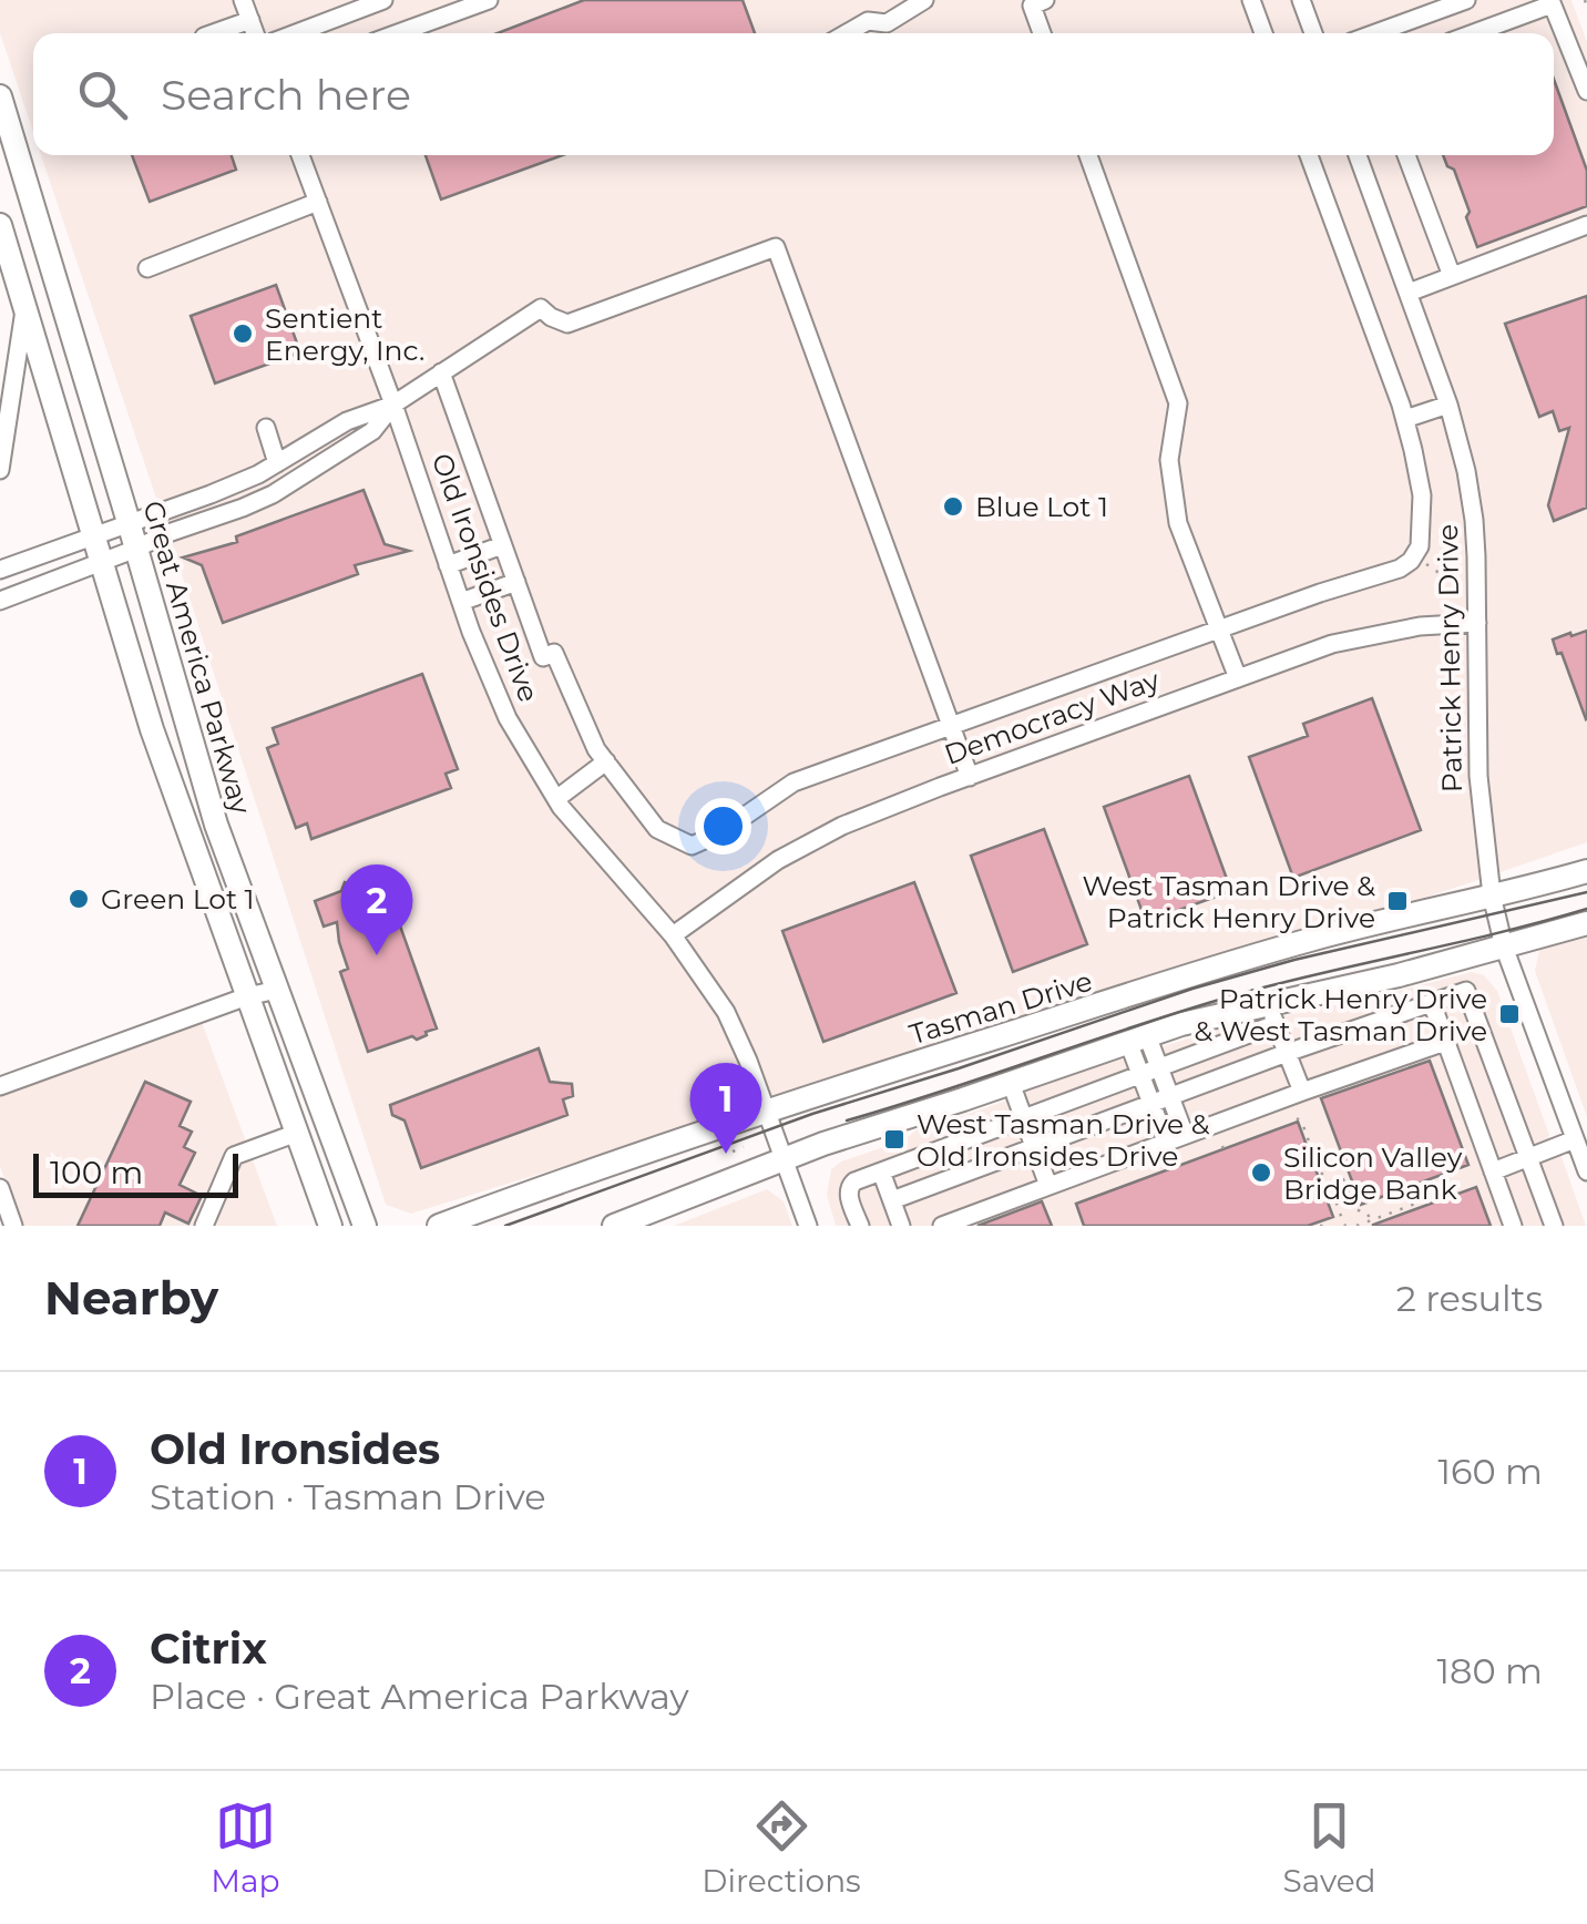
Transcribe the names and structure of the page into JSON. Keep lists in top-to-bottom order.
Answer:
{
  "streets": {
    "main road": ["Great America Parkway", "Tasman Drive"],
    "street": ["Old Ironsides Drive", "Patrick Henry Drive", "Democracy Way"]
  },
  "crossings": [
    ["Old Ironsides Drive", "Democracy Way"],
    ["Old Ironsides Drive", "Tasman Drive"],
    ["Patrick Henry Drive", "Democracy Way"],
    ["Patrick Henry Drive", "Tasman Drive"]
  ],
  "places": {
    "other": [
      "Sentient Energy, Inc.",
      "Blue Lot 1",
      "Green Lot 1",
      "Silicon Valley Bridge Bank"
    ],
    "transit": ["West Tasman Drive & Patrick Henry Drive", "Patrick Henry Drive & West Tasman Drive", "West Tasman Drive & Old Ironsides Drive"]
  },
  "scale_bar": "100 m",
  "page": {
    "search": "Search here",
    "pins": ["2", "1"],
    "scale": "100 m",
    "heading": ["Nearby", "2 results"],
    "list": [
      {
        "mark": "1",
        "name": "Old Ironsides",
        "note": "Station · Tasman Drive",
        "value": "160 m"
      },
      {
        "mark": "2",
        "name": "Citrix",
        "note": "Place · Great America Parkway",
        "value": "180 m"
      }
    ],
    "nav": ["Map", "Directions", "Saved"]
  }
}
